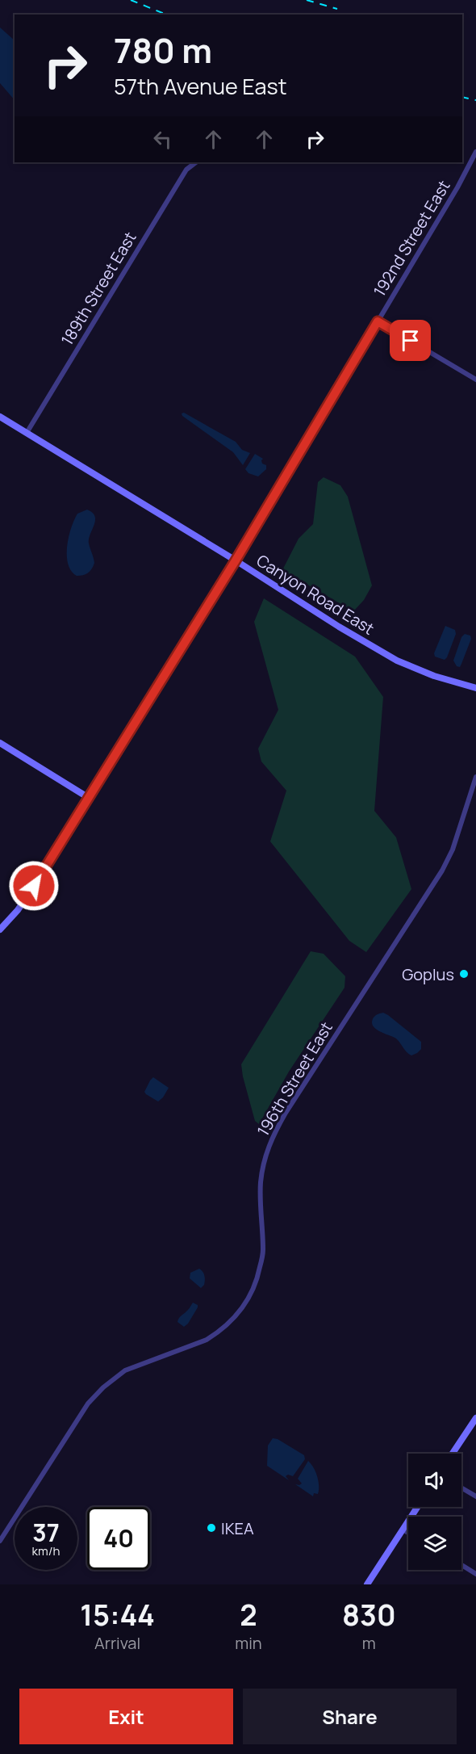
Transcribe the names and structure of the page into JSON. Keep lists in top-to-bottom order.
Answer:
{
  "streets": {
    "street": [
      "192nd Street East",
      "189th Street East",
      "Canyon Road East",
      "196th Street East"
    ]
  },
  "crossings": [
    ["192nd Street East", "Canyon Road East"],
    ["189th Street East", "Canyon Road East"]
  ],
  "places": ["Goplus", "IKEA"],
  "page": {
    "turn": ["780 m", "57th Avenue East"],
    "speed": "37 km/h",
    "limit": "40",
    "eta": [
      "15:44",
      "Arrival",
      "2",
      "min",
      "830",
      "m"
    ],
    "buttons": ["Exit", "Share"]
  }
}
